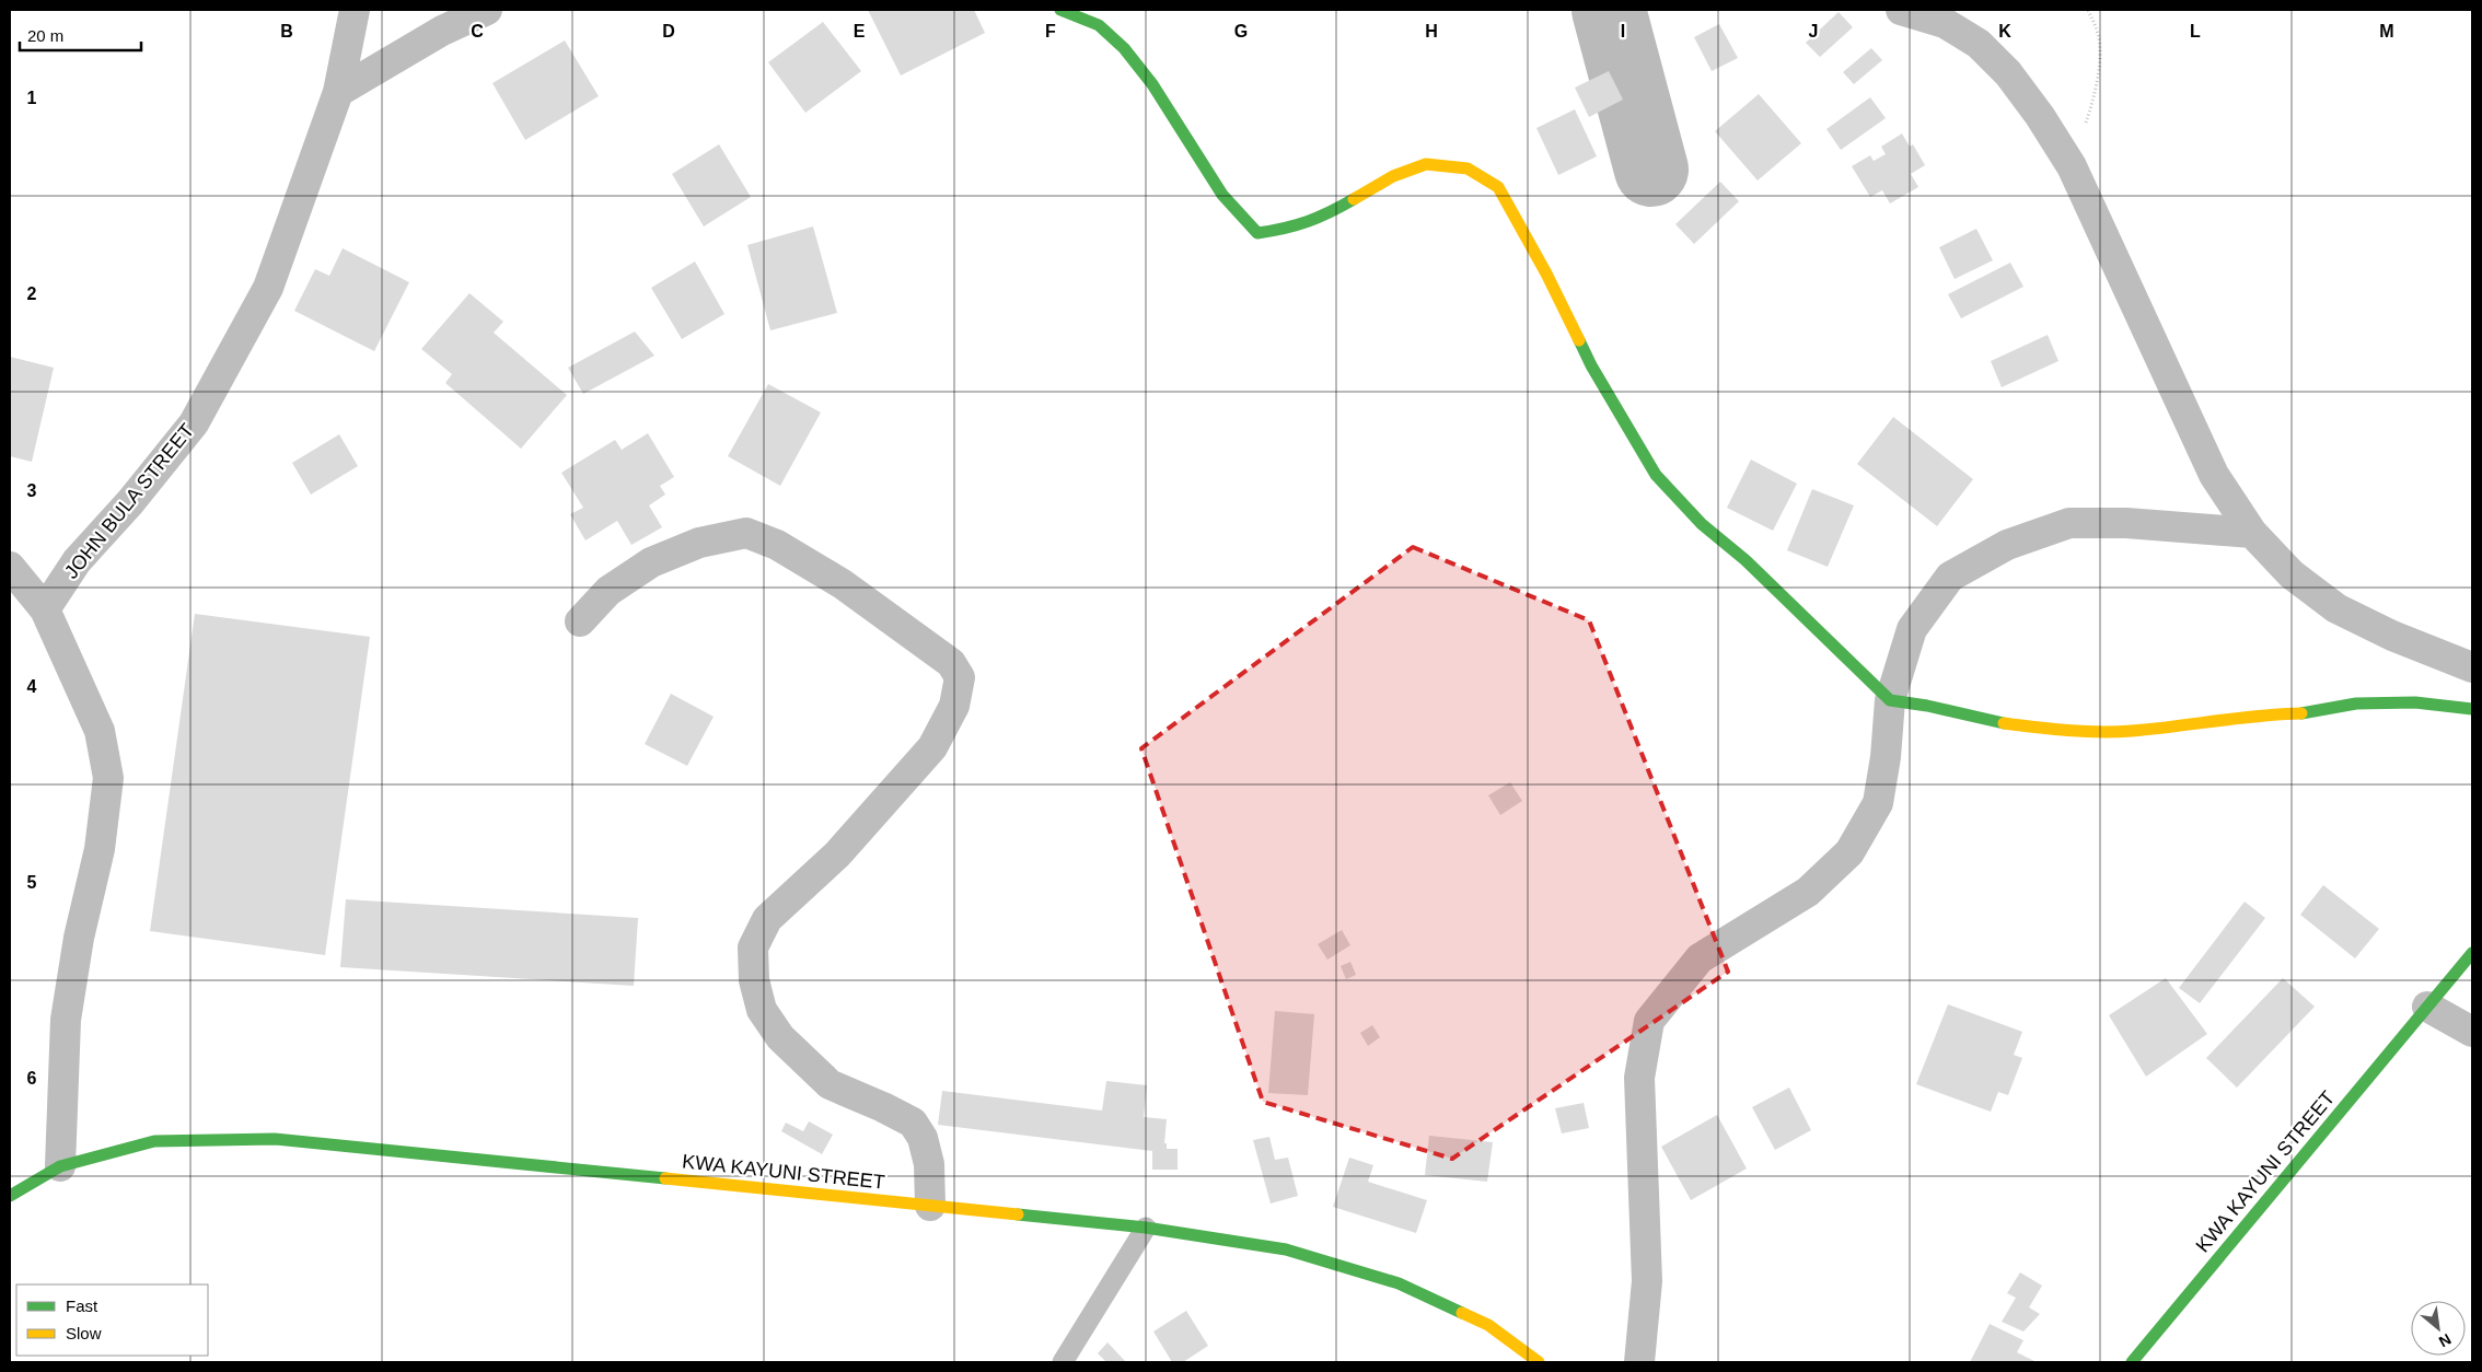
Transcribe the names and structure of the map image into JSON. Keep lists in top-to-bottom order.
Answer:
{
  "streets": {
    "street": ["JOHN BULA STREET", "KWA KAYUNI STREET"]
  },
  "legend": ["Fast", "Slow"],
  "scale_bar": "20 m",
  "north": "bottom right",
  "grid": {
    "columns": [
      "B",
      "C",
      "D",
      "E",
      "F",
      "G",
      "H",
      "I",
      "J",
      "K",
      "L",
      "M"
    ],
    "rows": [
      "1",
      "2",
      "3",
      "4",
      "5",
      "6"
    ]
  }
}
